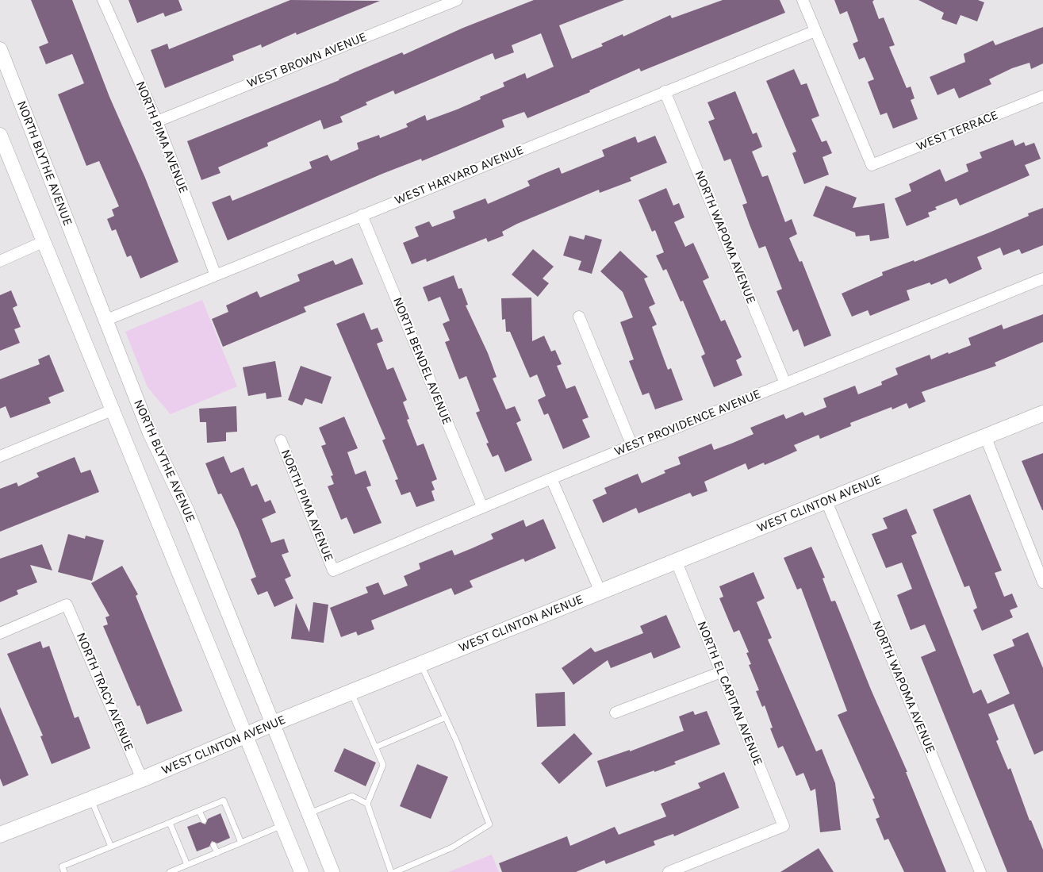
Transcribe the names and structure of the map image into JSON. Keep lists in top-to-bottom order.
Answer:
{
  "streets": {
    "main road": ["WEST CLINTON AVENUE"],
    "street": [
      "WEST BROWN AVENUE",
      "WEST TERRACE",
      "NORTH PIMA AVENUE",
      "NORTH BLYTHE AVENUE",
      "WEST HARVARD AVENUE",
      "NORTH WAPOMA AVENUE",
      "NORTH BENDEL AVENUE",
      "WEST PROVIDENCE AVENUE",
      "NORTH TRACY AVENUE",
      "NORTH EL CAPITAN AVENUE"
    ]
  },
  "crossings": [
    ["WEST BROWN AVENUE", "NORTH PIMA AVENUE"],
    ["WEST TERRACE", "WEST HARVARD AVENUE"],
    ["NORTH PIMA AVENUE", "WEST HARVARD AVENUE"],
    ["NORTH PIMA AVENUE", "WEST PROVIDENCE AVENUE"],
    ["NORTH BLYTHE AVENUE", "WEST HARVARD AVENUE"],
    ["NORTH BLYTHE AVENUE", "WEST CLINTON AVENUE"],
    ["WEST HARVARD AVENUE", "NORTH WAPOMA AVENUE"],
    ["WEST HARVARD AVENUE", "NORTH BENDEL AVENUE"],
    ["NORTH WAPOMA AVENUE", "WEST PROVIDENCE AVENUE"],
    ["NORTH WAPOMA AVENUE", "WEST CLINTON AVENUE"],
    ["NORTH BENDEL AVENUE", "WEST PROVIDENCE AVENUE"],
    ["WEST CLINTON AVENUE", "NORTH TRACY AVENUE"],
    ["WEST CLINTON AVENUE", "NORTH EL CAPITAN AVENUE"]
  ]
}
